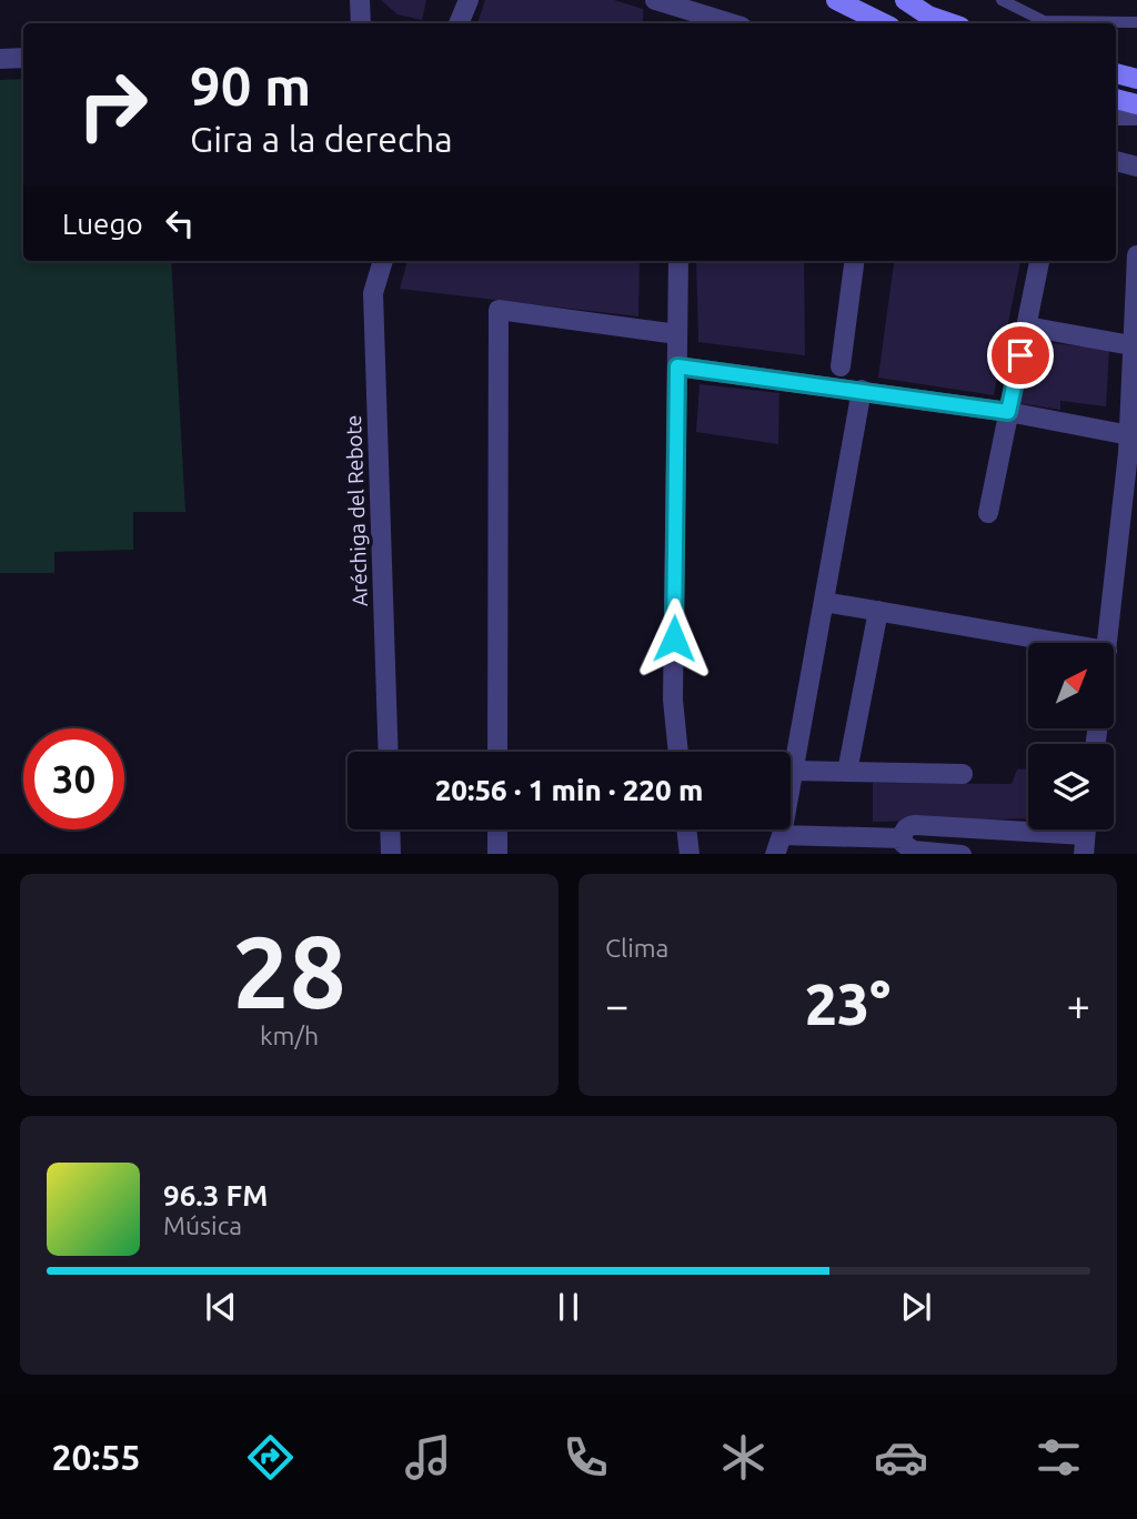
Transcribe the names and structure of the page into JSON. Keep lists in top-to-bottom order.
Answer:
{
  "streets": {
    "street": ["Aréchiga del Rebote"]
  },
  "north": "top right",
  "page": {
    "turn": ["90 m", "Gira a la derecha"],
    "then": "Luego",
    "limit": "30",
    "trip": "20:56 · 1 min · 220 m",
    "tile": [
      ["28", "km/h"],
      "Clima"
    ],
    "heat": ["−", "23°", "+"],
    "song": ["96.3 FM", "Música"],
    "tabs": "20:55"
  }
}
